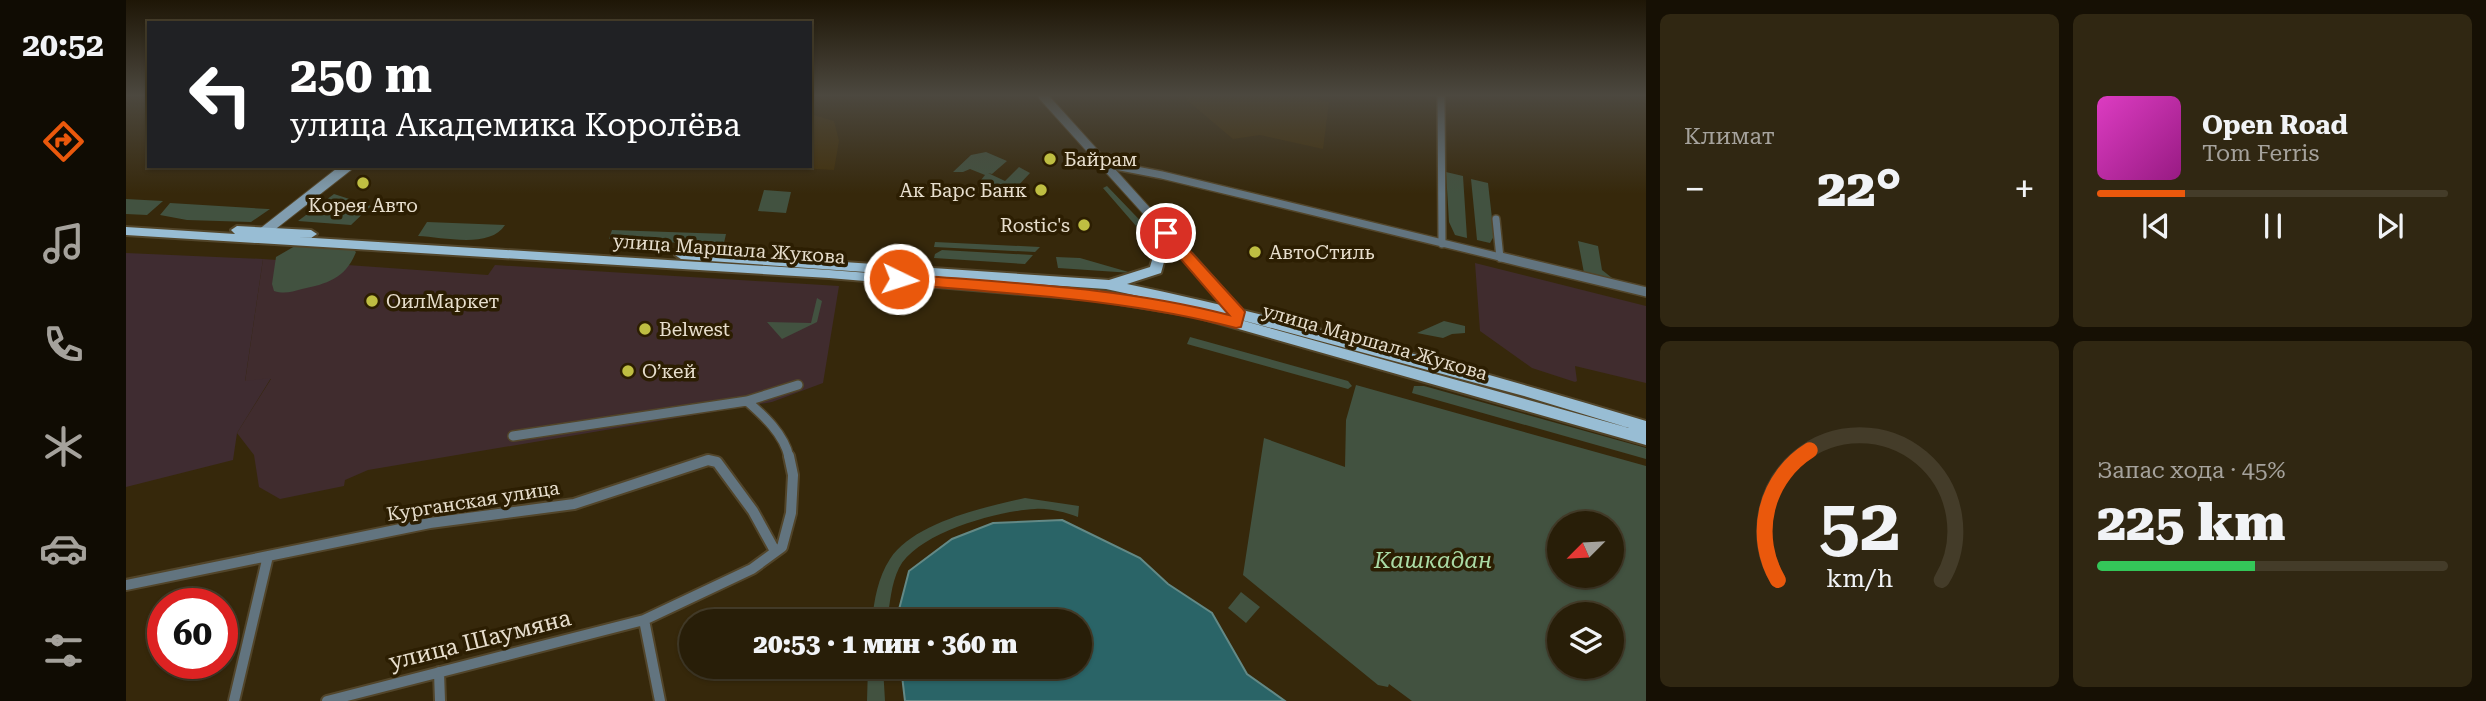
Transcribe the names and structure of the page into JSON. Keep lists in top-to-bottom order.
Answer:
{
  "streets": {
    "main road": ["улица Маршала Жукова"],
    "street": ["Курганская улица", "улица Шаумяна"]
  },
  "crossings": [
    ["Курганская улица", "улица Шаумяна"]
  ],
  "parks": ["Кашкадан"],
  "places": [
    "Байрам",
    "Корея Авто",
    "Ак Барс Банк",
    "Rostic's",
    "АвтоСтиль",
    "ОилМаркет",
    "Belwest",
    "О’кей"
  ],
  "north": "bottom left",
  "page": {
    "tabs": "20:52",
    "tile": [
      "Климат",
      ["Запас хода · 45%", "225 km"]
    ],
    "turn": ["250 m", "улица Академика Королёва"],
    "song": ["Open Road", "Tom Ferris"],
    "heat": ["−", "22°", "+"],
    "limit": "60",
    "trip": "20:53 · 1 мин · 360 m",
    "gauge": ["52", "km/h"]
  }
}
